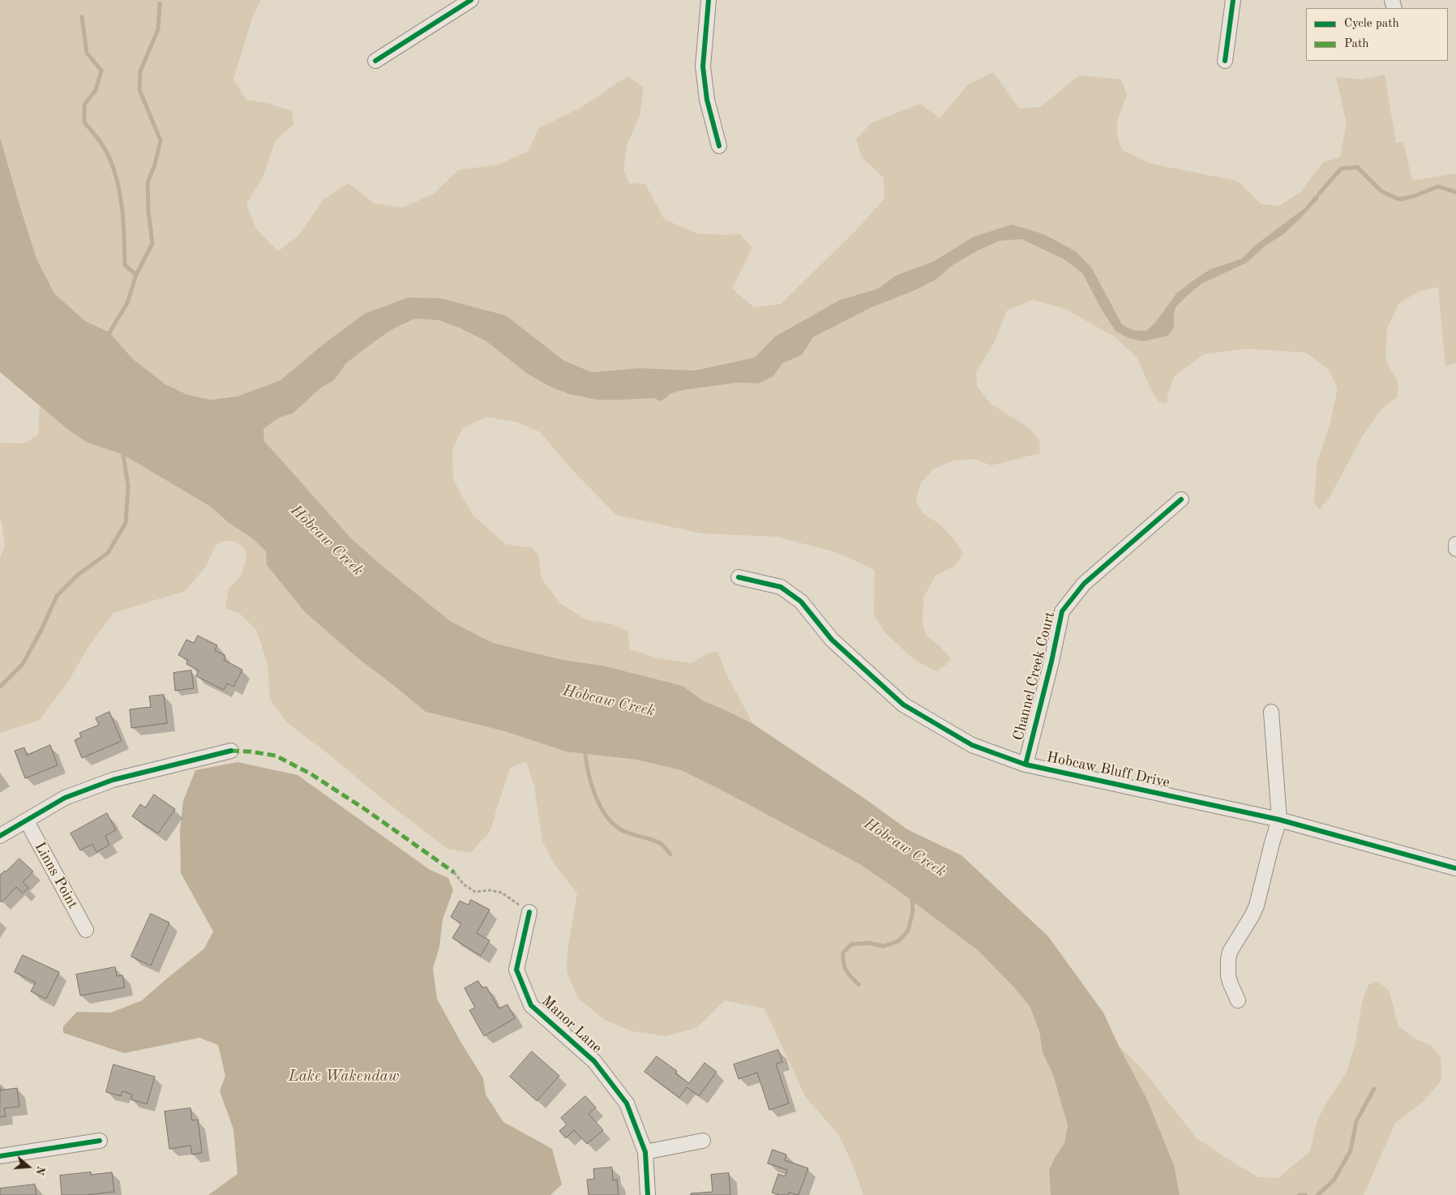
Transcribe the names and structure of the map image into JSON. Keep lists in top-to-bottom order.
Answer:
{
  "streets": {
    "street": [
      "Channel Creek Court",
      "Hobcaw Bluff Drive",
      "Linns Point",
      "Manor Lane"
    ]
  },
  "crossings": [
    ["Channel Creek Court", "Hobcaw Bluff Drive"]
  ],
  "water": ["Hobcaw Creek", "Lake Wakendaw"],
  "legend": ["Cycle path", "Path"],
  "north": "right"
}
